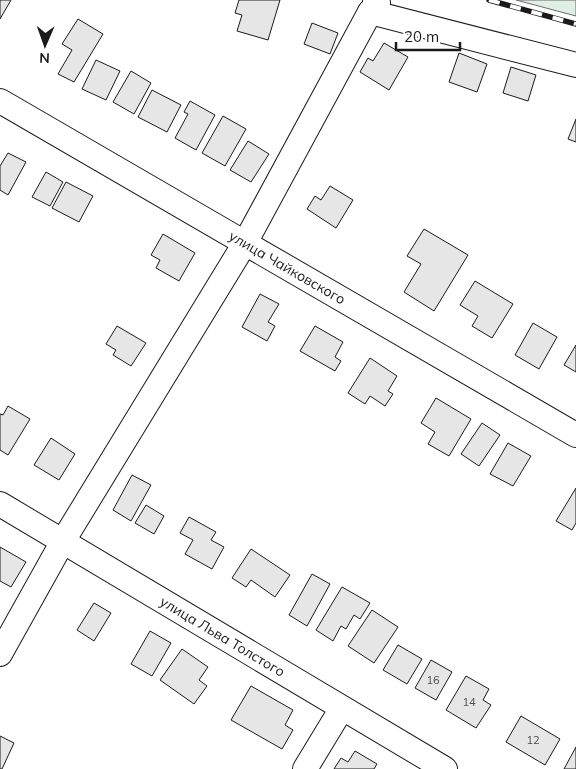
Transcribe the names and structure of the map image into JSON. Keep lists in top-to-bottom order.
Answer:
{
  "streets": {
    "street": ["улица Чайковского", "улица Льва Толстого"]
  },
  "house_numbers": ["16", "14", "12"],
  "scale_bar": "20 m",
  "north": "bottom"
}
